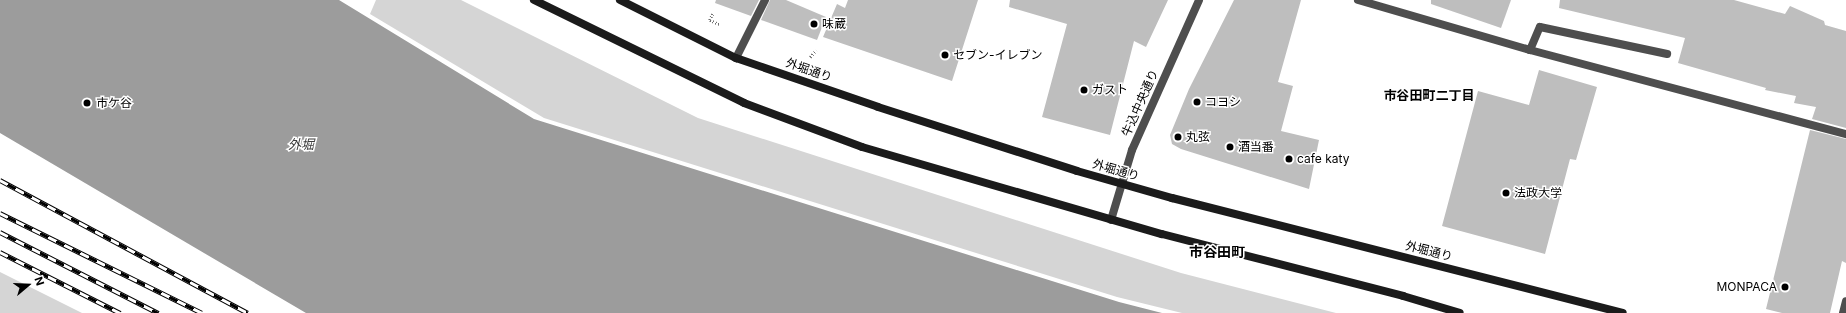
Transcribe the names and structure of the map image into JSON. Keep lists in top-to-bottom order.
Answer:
{
  "streets": {
    "main road": ["外堀通り"],
    "street": ["牛込中央通り"]
  },
  "crossings": [
    ["外堀通り", "牛込中央通り"]
  ],
  "districts": ["市谷田町二丁目", "市谷田町"],
  "water": ["外堀"],
  "places": [
    "味蔵",
    "セブン-イレブン",
    "ガスト",
    "コヨシ",
    "市ケ谷",
    "丸弦",
    "酒当番",
    "cafe katy",
    "法政大学",
    "MONPACA"
  ],
  "north": "right"
}
